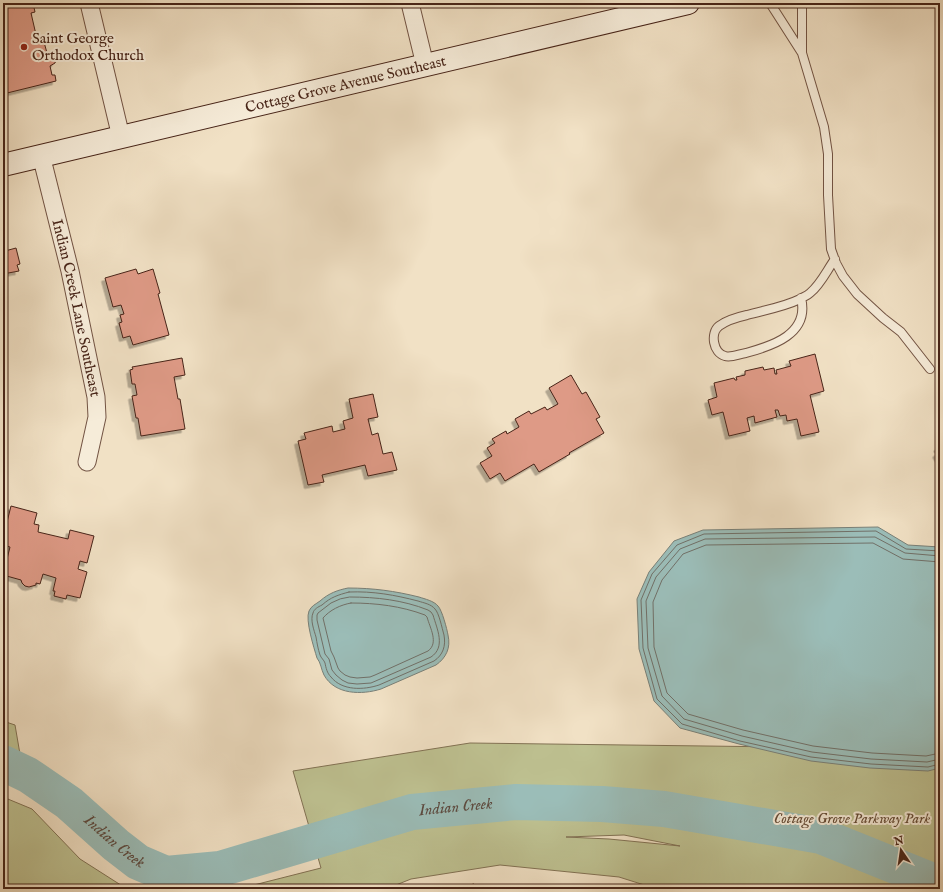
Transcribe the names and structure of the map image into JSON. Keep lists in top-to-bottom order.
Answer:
{
  "streets": {
    "main road": ["Cottage Grove Avenue Southeast"],
    "street": ["Indian Creek Lane Southeast"]
  },
  "crossings": [
    ["Cottage Grove Avenue Southeast", "Indian Creek Lane Southeast"]
  ],
  "water": ["Indian Creek"],
  "parks": ["Cottage Grove Parkway Park"],
  "places": ["Saint George Orthodox Church"],
  "north": "top"
}
